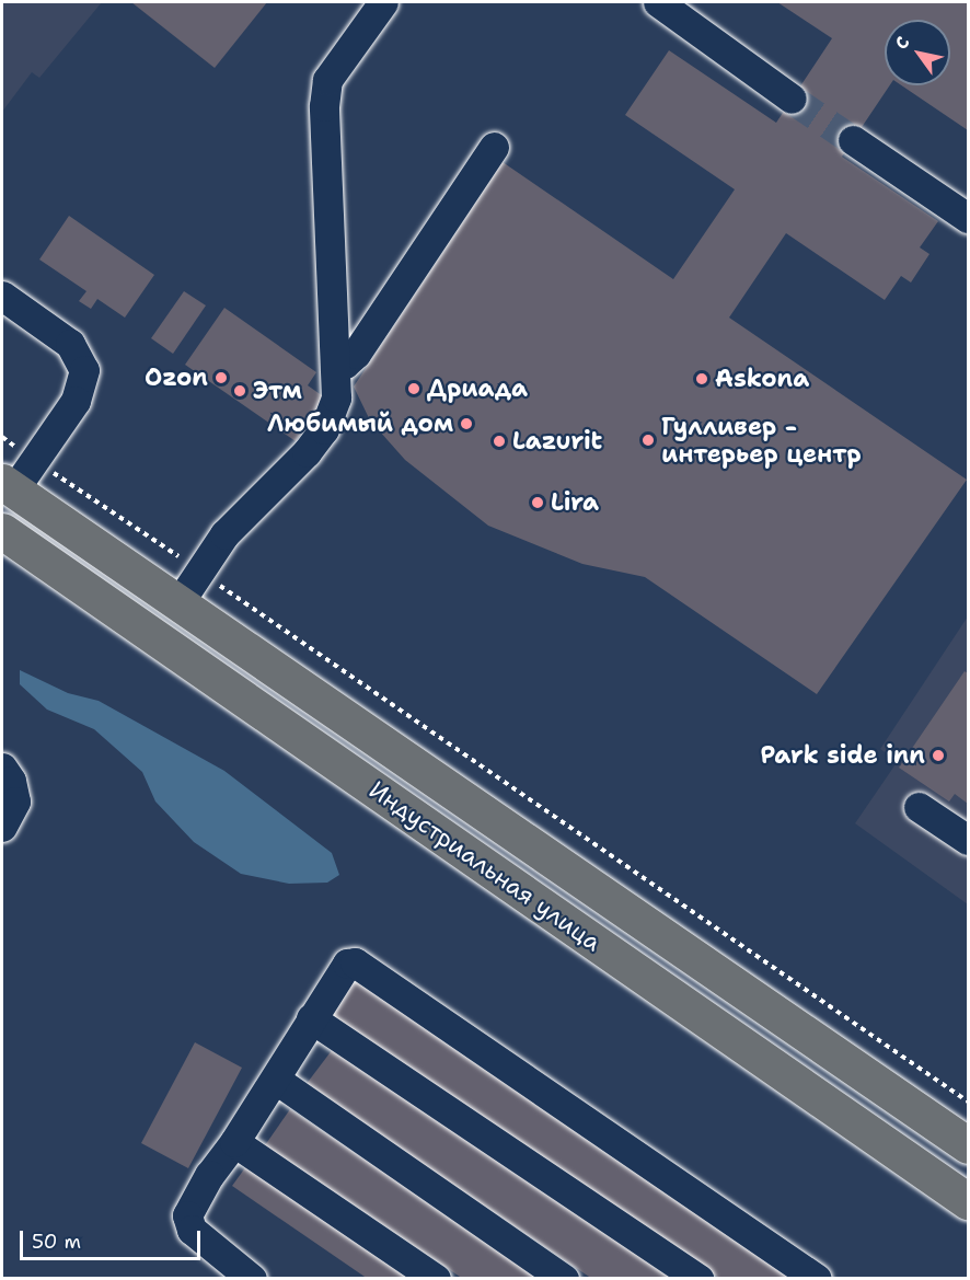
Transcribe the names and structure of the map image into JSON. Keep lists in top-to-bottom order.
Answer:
{
  "streets": {
    "main road": ["Индустриальная улица"]
  },
  "places": [
    "Ozon",
    "Askona",
    "Дриада",
    "Этм",
    "Любимый дом",
    "Гулливер - интерьер центр",
    "Lazurit",
    "Lira",
    "Park side inn"
  ],
  "scale_bar": "50 m",
  "north": "top left"
}
